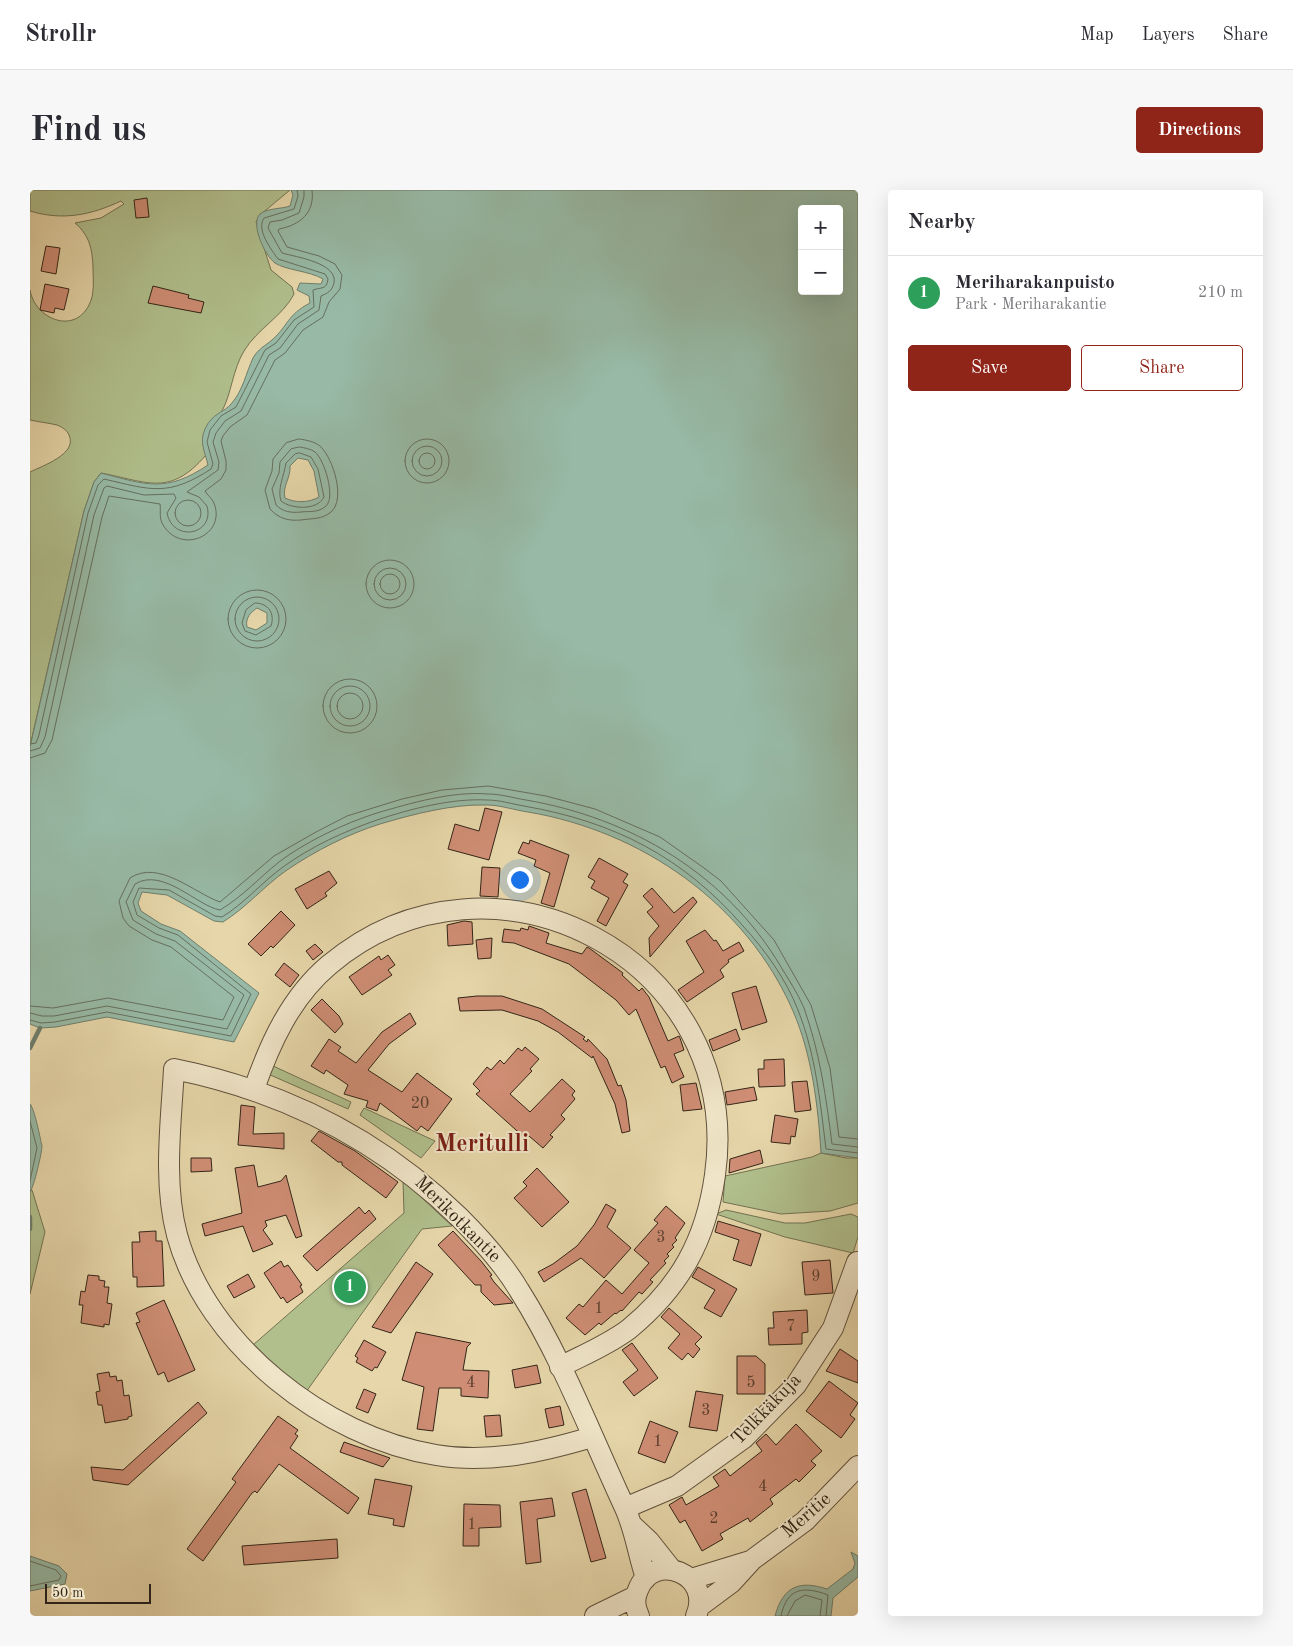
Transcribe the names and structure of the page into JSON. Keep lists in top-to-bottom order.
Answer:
{
  "streets": {
    "street": ["Merikotkantie", "Telkkäkuja", "Meritie"]
  },
  "crossings": [
    ["Merikotkantie", "Telkkäkuja"]
  ],
  "districts": ["Meritulli"],
  "house_numbers": [
    "20",
    "3",
    "9",
    "1",
    "7",
    "4",
    "5",
    "3",
    "1",
    "4",
    "2",
    "1"
  ],
  "scale_bar": "50 m",
  "page": {
    "header": "Strollr",
    "nav": ["Map", "Layers", "Share"],
    "buttons": [
      "Directions",
      ["Save", "Share"]
    ],
    "title": "Find us",
    "heading": "Nearby",
    "map_buttons": ["+", "−"],
    "list": [
      {
        "mark": "1",
        "name": "Meriharakanpuisto",
        "note": "Park · Meriharakantie",
        "value": "210 m"
      }
    ],
    "pins": "1",
    "scale": "50 m"
  }
}
